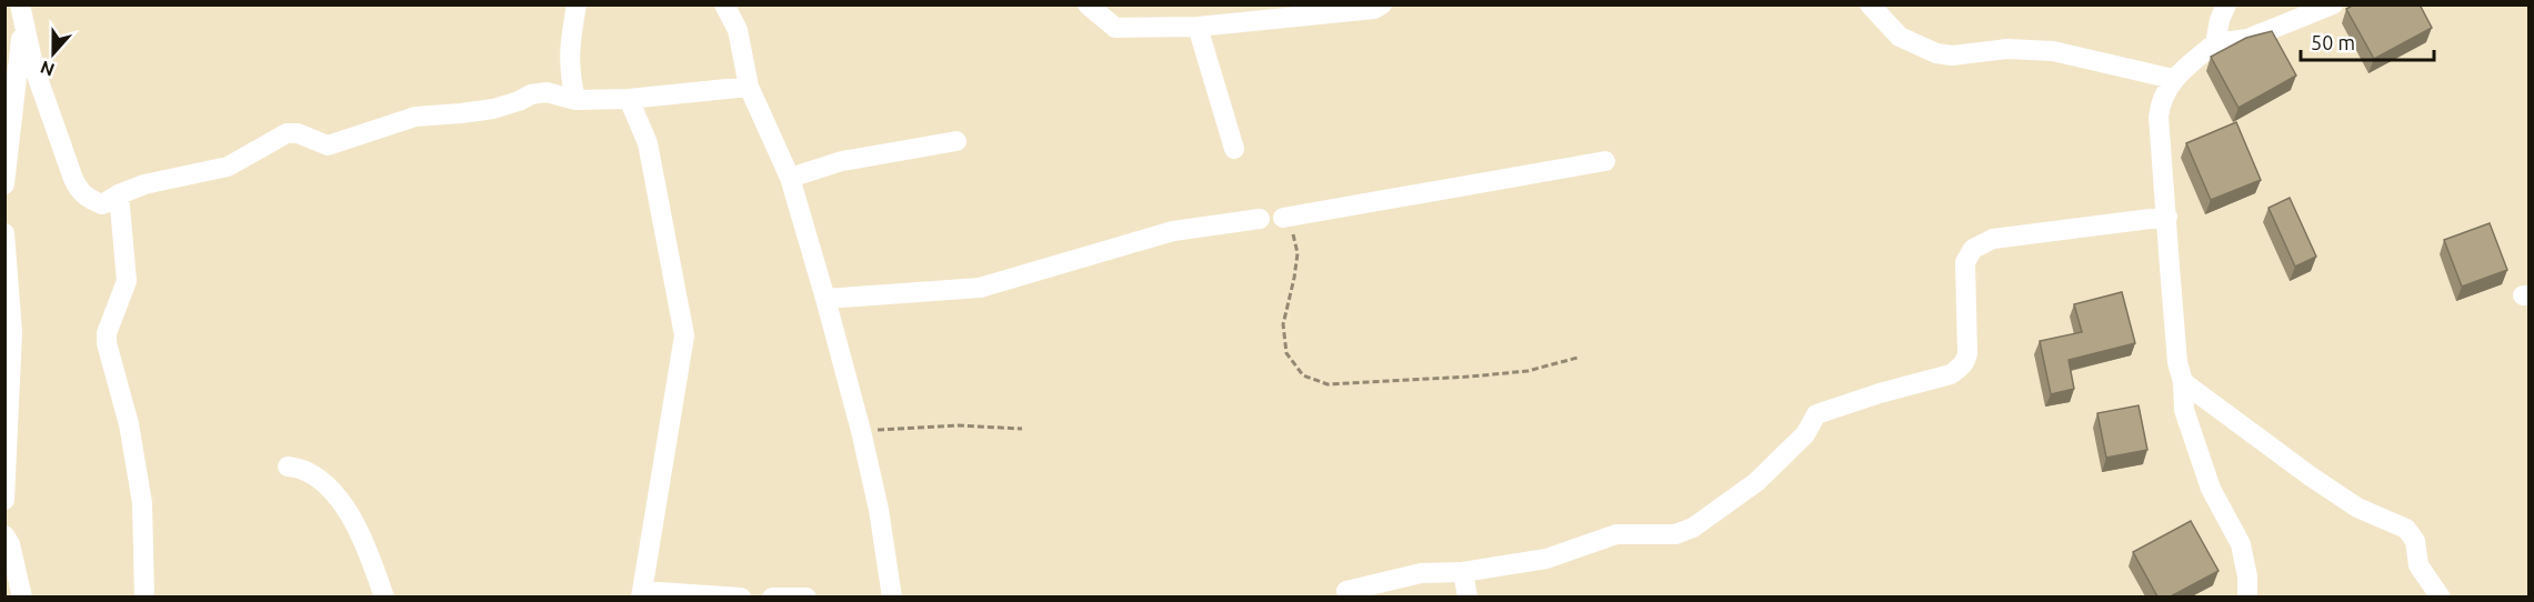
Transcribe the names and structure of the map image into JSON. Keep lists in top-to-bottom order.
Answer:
{
  "scale_bar": "50 m",
  "north": "bottom"
}
